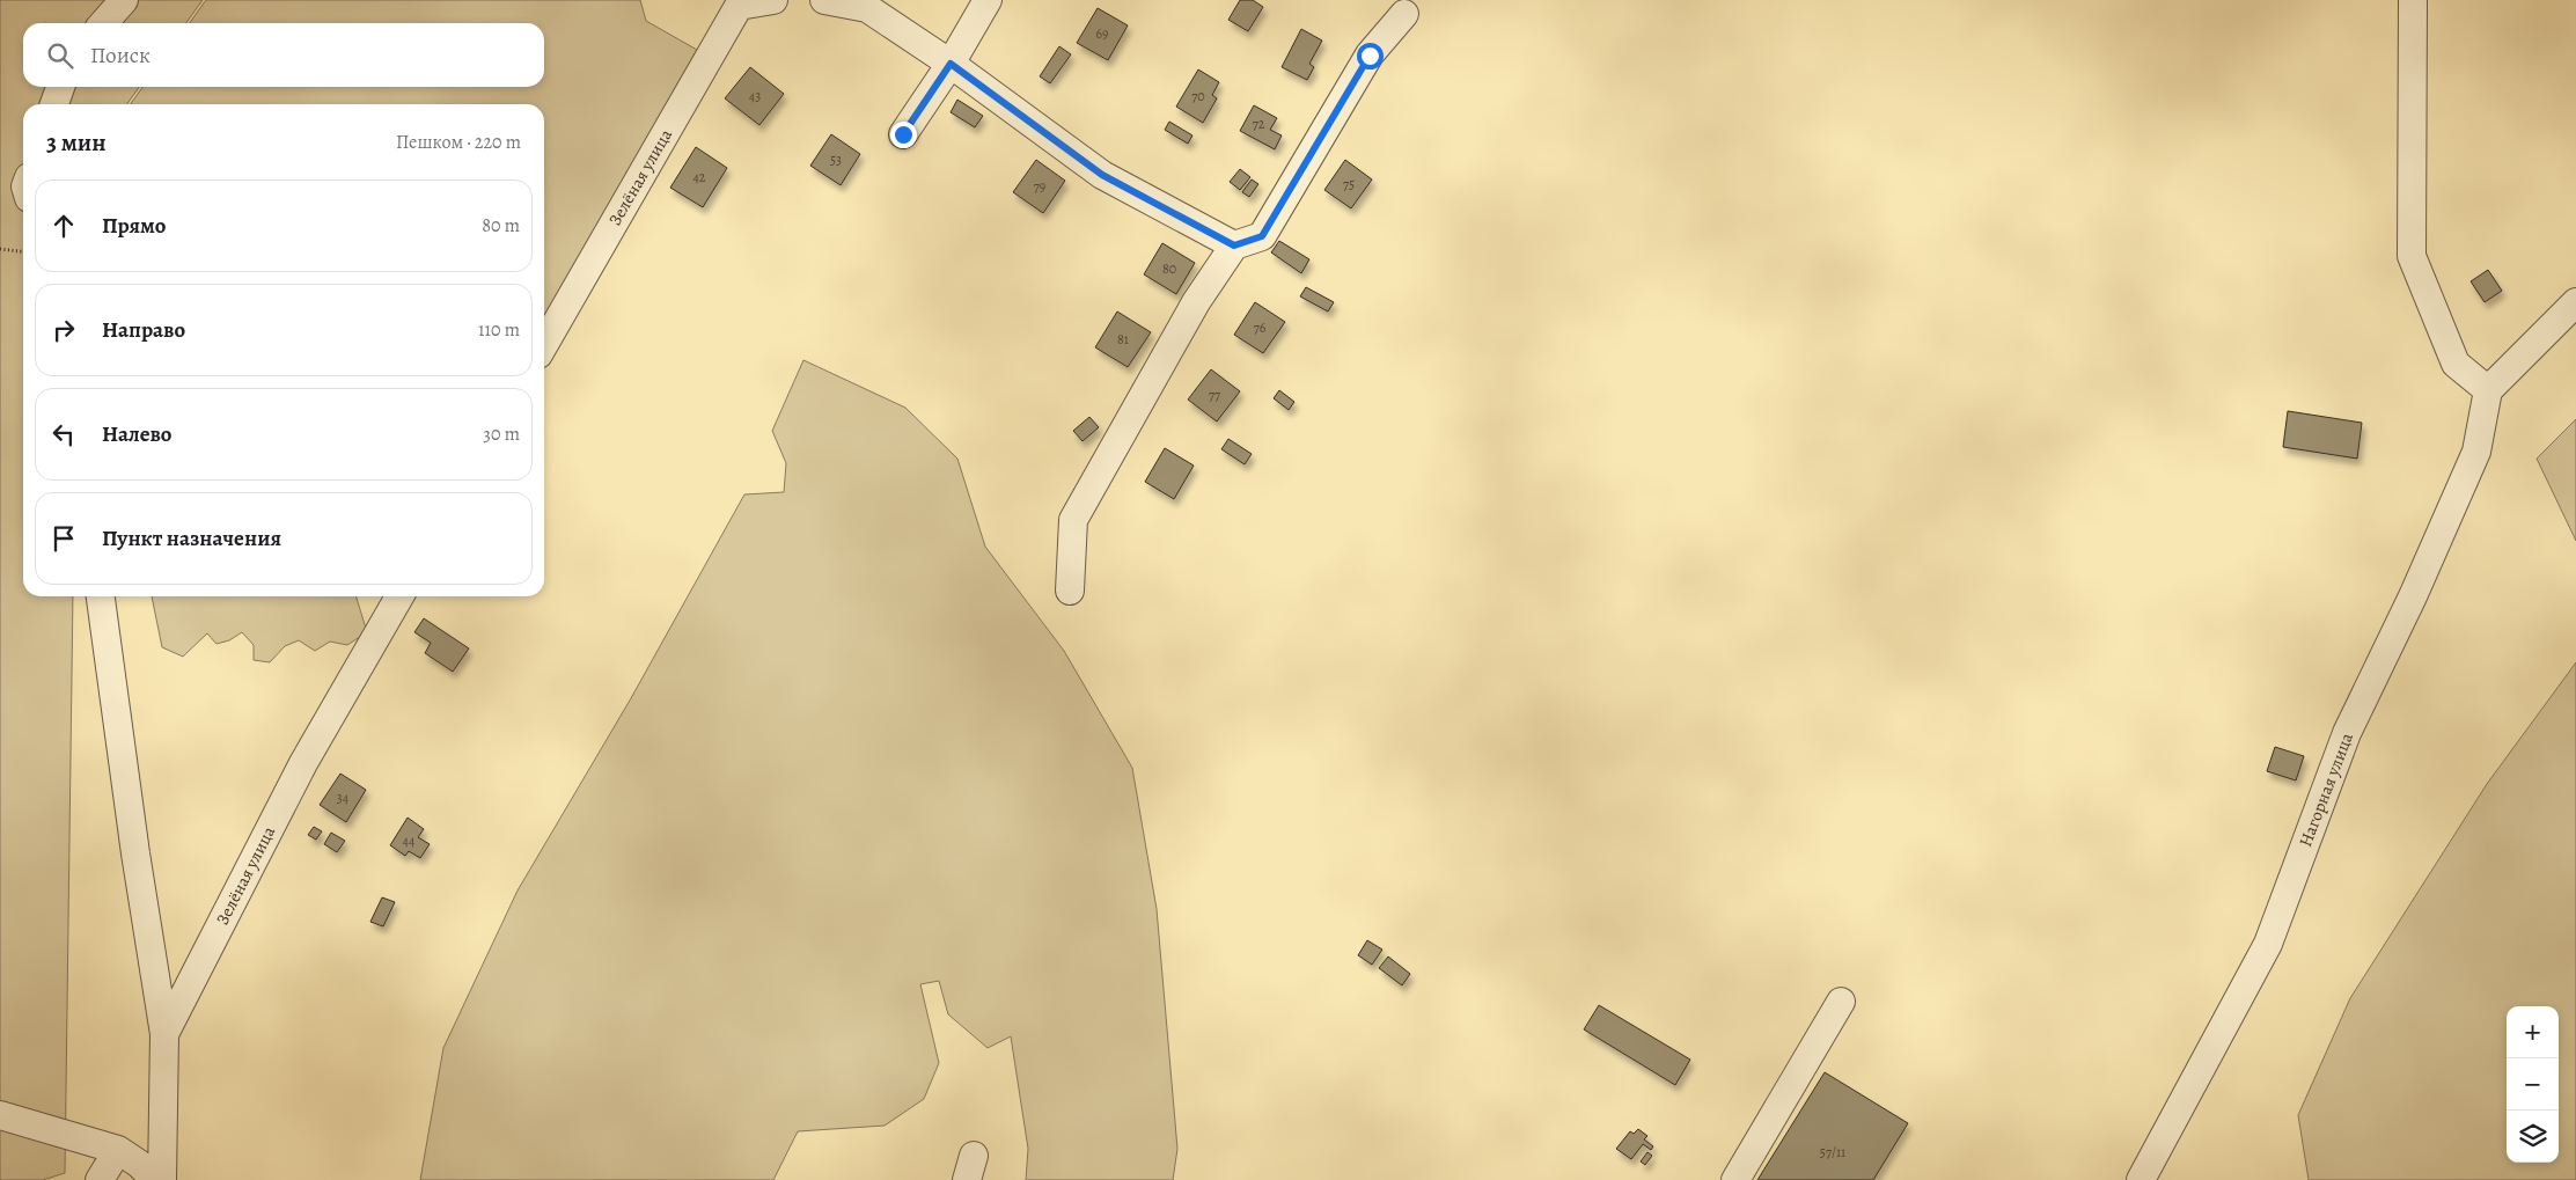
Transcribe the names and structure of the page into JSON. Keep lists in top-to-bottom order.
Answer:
{
  "streets": {
    "street": ["Зелёная улица", "Нагорная улица"]
  },
  "house_numbers": [
    "69",
    "43",
    "70",
    "72",
    "53",
    "42",
    "75",
    "79",
    "80",
    "76",
    "81",
    "77",
    "34",
    "44",
    "57/11"
  ],
  "page": {
    "search": "Поиск",
    "heading": ["3 мин", "Пешком · 220 m"],
    "list": [
      ["Прямо", "80 m"],
      ["Направо", "110 m"],
      ["Налево", "30 m"],
      "Пункт назначения"
    ],
    "map_buttons": ["+", "−"]
  }
}
